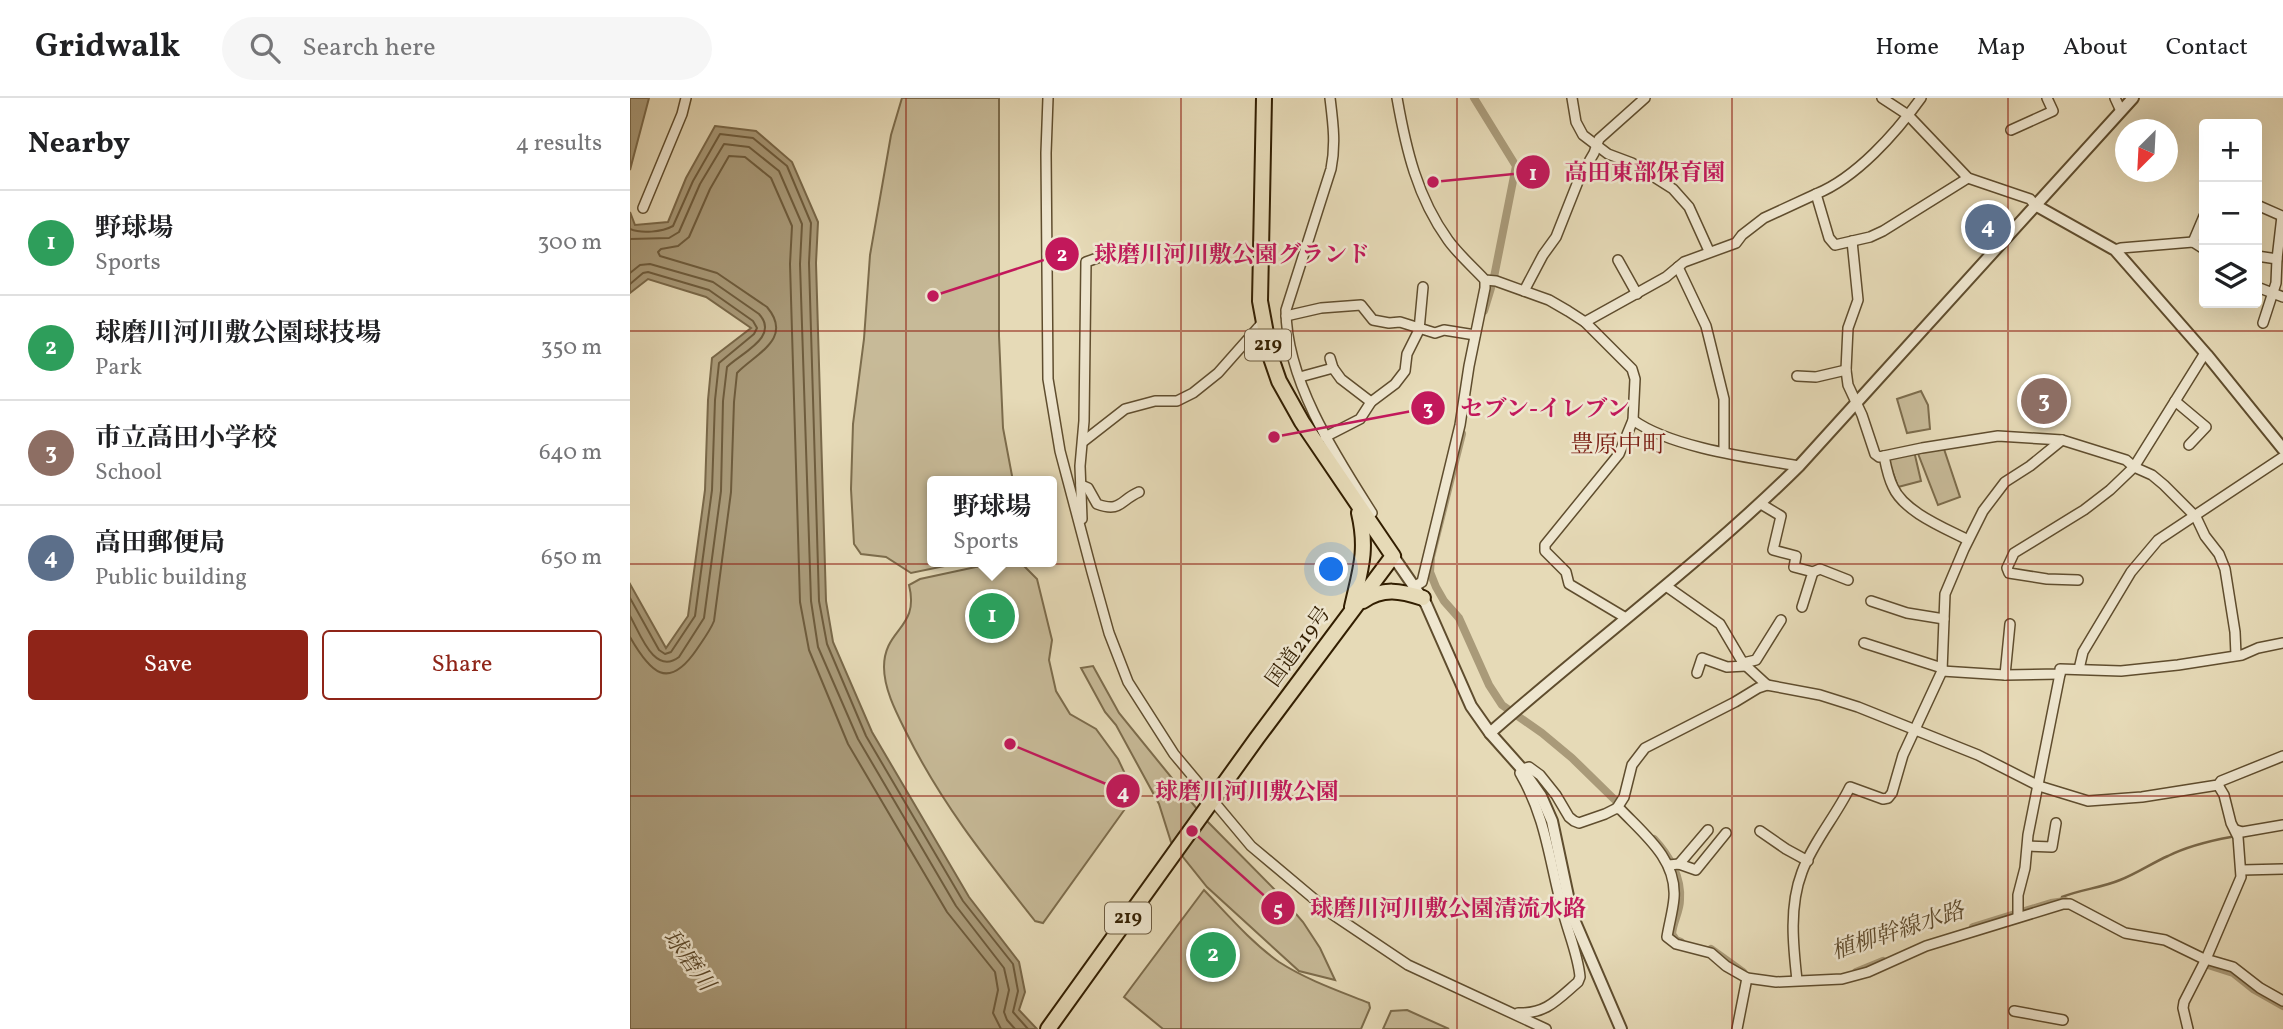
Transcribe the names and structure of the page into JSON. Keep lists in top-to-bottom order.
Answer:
{
  "streets": {
    "highway": ["219", "国道219号"]
  },
  "crossings": [
    ["219", "国道219号"]
  ],
  "districts": ["豊原中町"],
  "water": ["植柳幹線水路", "球磨川"],
  "places": [
    "高田東部保育園",
    "球磨川河川敷公園グランド",
    "セブン-イレブン",
    "球磨川河川敷公園",
    "球磨川河川敷公園清流水路"
  ],
  "north": "bottom left",
  "page": {
    "header": "Gridwalk",
    "search": "Search here",
    "nav": [
      "Home",
      "Map",
      "About",
      "Contact"
    ],
    "heading": ["Nearby", "4 results"],
    "map_buttons": ["+", "−"],
    "list": [
      {
        "mark": "1",
        "name": "野球場",
        "note": "Sports",
        "value": "300 m"
      },
      {
        "mark": "2",
        "name": "球磨川河川敷公園球技場",
        "note": "Park",
        "value": "350 m"
      },
      {
        "mark": "3",
        "name": "市立高田小学校",
        "note": "School",
        "value": "640 m"
      },
      {
        "mark": "4",
        "name": "高田郵便局",
        "note": "Public building",
        "value": "650 m"
      }
    ],
    "pins": [
      "4",
      "3",
      "1",
      "2"
    ],
    "popup": ["野球場", "Sports"],
    "buttons": ["Save", "Share"]
  }
}
